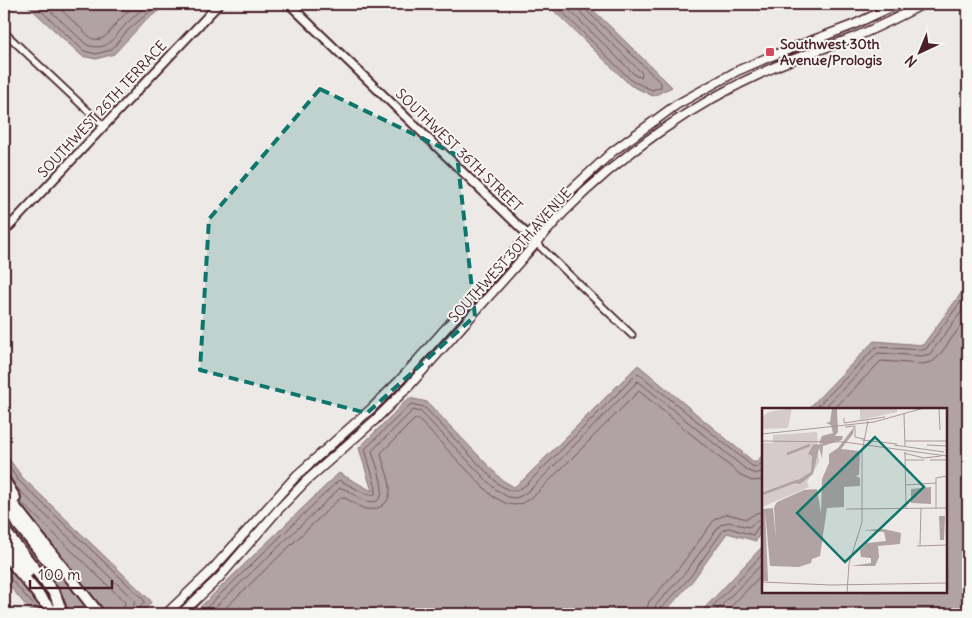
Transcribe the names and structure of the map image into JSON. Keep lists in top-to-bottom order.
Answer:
{
  "streets": {
    "main road": ["SOUTHWEST 30TH AVENUE"],
    "street": ["SOUTHWEST 26TH TERRACE", "SOUTHWEST 36TH STREET"]
  },
  "crossings": [
    ["SOUTHWEST 36TH STREET", "SOUTHWEST 30TH AVENUE"]
  ],
  "places": {
    "transit": ["Southwest 30th Avenue/Prologis"]
  },
  "scale_bar": "100 m",
  "north": "bottom left"
}
